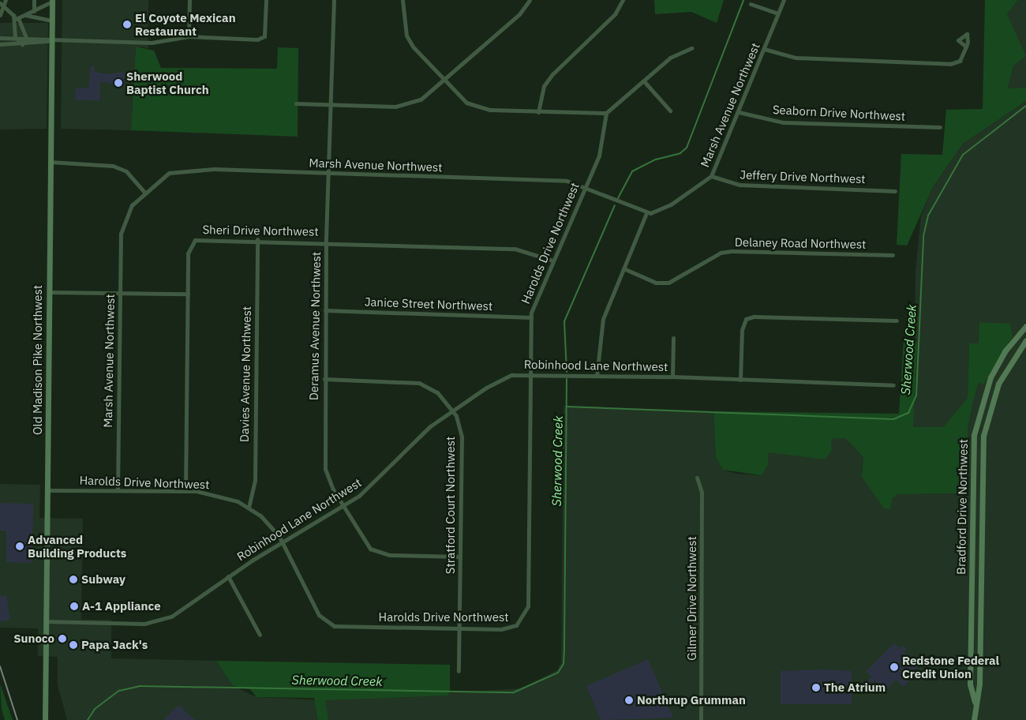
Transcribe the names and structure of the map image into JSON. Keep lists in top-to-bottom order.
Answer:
{
  "streets": {
    "main road": ["Old Madison Pike Northwest", "Bradford Drive Northwest"],
    "street": [
      "Marsh Avenue Northwest",
      "Seaborn Drive Northwest",
      "Jeffery Drive Northwest",
      "Sheri Drive Northwest",
      "Harolds Drive Northwest",
      "Delaney Road Northwest",
      "Janice Street Northwest",
      "Deramus Avenue Northwest",
      "Robinhood Lane Northwest",
      "Davies Avenue Northwest",
      "Stratford Court Northwest",
      "Gilmer Drive Northwest"
    ]
  },
  "crossings": [
    ["Marsh Avenue Northwest", "Seaborn Drive Northwest"],
    ["Marsh Avenue Northwest", "Jeffery Drive Northwest"],
    ["Marsh Avenue Northwest", "Harolds Drive Northwest"],
    ["Marsh Avenue Northwest", "Deramus Avenue Northwest"],
    ["Sheri Drive Northwest", "Harolds Drive Northwest"],
    ["Sheri Drive Northwest", "Deramus Avenue Northwest"],
    ["Sheri Drive Northwest", "Davies Avenue Northwest"],
    ["Harolds Drive Northwest", "Janice Street Northwest"],
    ["Harolds Drive Northwest", "Old Madison Pike Northwest"],
    ["Harolds Drive Northwest", "Robinhood Lane Northwest"],
    ["Harolds Drive Northwest", "Davies Avenue Northwest"],
    ["Harolds Drive Northwest", "Stratford Court Northwest"],
    ["Janice Street Northwest", "Deramus Avenue Northwest"],
    ["Deramus Avenue Northwest", "Robinhood Lane Northwest"],
    ["Deramus Avenue Northwest", "Stratford Court Northwest"],
    ["Old Madison Pike Northwest", "Robinhood Lane Northwest"],
    ["Robinhood Lane Northwest", "Stratford Court Northwest"]
  ],
  "water": ["Sherwood Creek"],
  "places": [
    "El Coyote Mexican Restaurant",
    "Sherwood Baptist Church",
    "Advanced Building Products",
    "Subway",
    "A-1 Appliance",
    "Sunoco",
    "Papa Jack's",
    "Redstone Federal Credit Union",
    "The Atrium",
    "Northrup Grumman"
  ]
}
